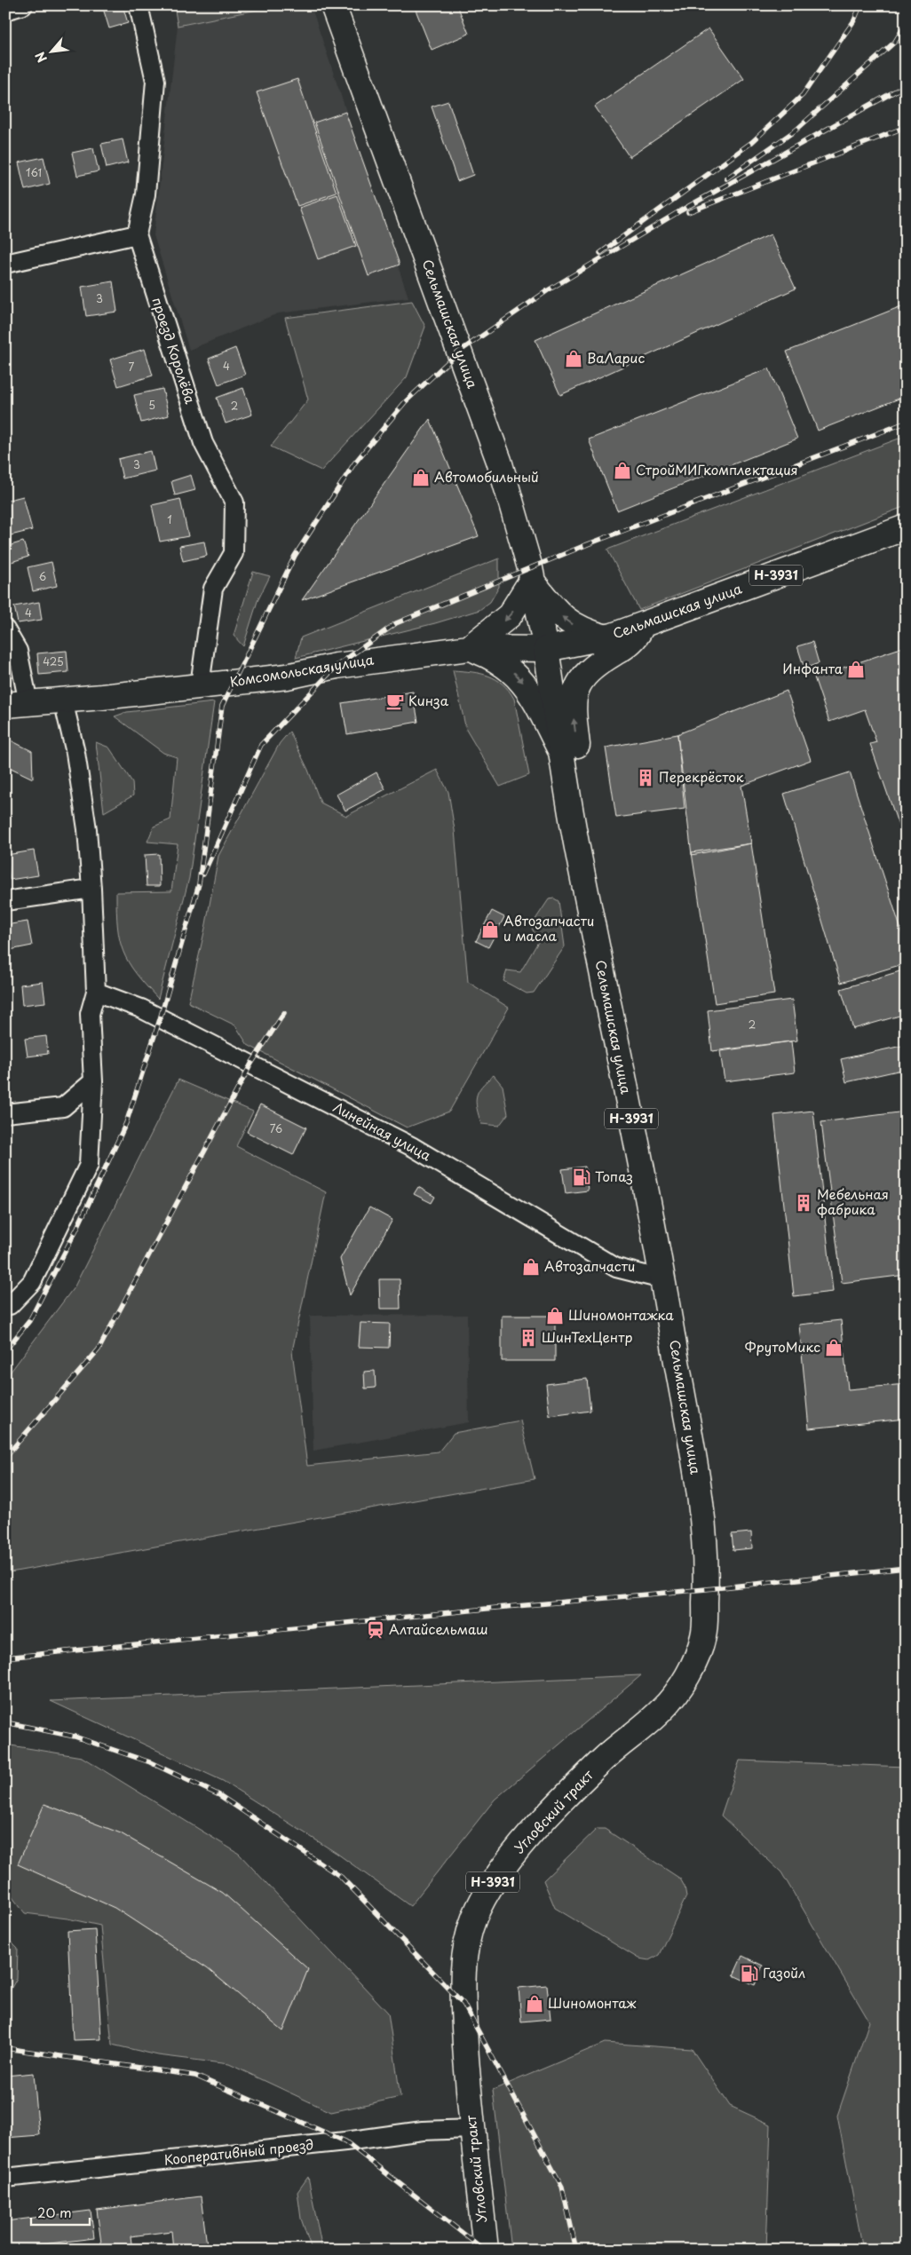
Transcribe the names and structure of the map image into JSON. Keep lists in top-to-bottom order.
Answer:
{
  "streets": {
    "main road": [
      "Сельмашская улица",
      "Н-3931",
      "Комсомольская улица",
      "Угловский тракт"
    ],
    "street": ["проезд Королёва", "Линейная улица", "Кооперативный проезд"]
  },
  "crossings": [
    ["Сельмашская улица", "Комсомольская улица"],
    ["Сельмашская улица", "Линейная улица"],
    ["Сельмашская улица", "Угловский тракт"],
    ["проезд Королёва", "Комсомольская улица"],
    ["Угловский тракт", "Кооперативный проезд"]
  ],
  "places": {
    "shop": [
      "ВаЛарис",
      "СтройМИГкомплектация",
      "Автомобильный",
      "Инфанта",
      "Автозапчасти и масла",
      "Автозапчасти",
      "Шиномонтажка",
      "ФрутоМикс",
      "Шиномонтаж"
    ],
    "cafe": ["Кинза"],
    "building": ["Перекрёсток", "Мебельная фабрика", "ШинТехЦентр"],
    "fuel station": ["Топаз", "Газойл"],
    "station": ["Алтайсельмаш"]
  },
  "house_numbers": [
    "161",
    "3",
    "4",
    "7",
    "5",
    "2",
    "3",
    "1",
    "6",
    "4",
    "425",
    "2",
    "76"
  ],
  "scale_bar": "20 m",
  "north": "bottom left"
}
